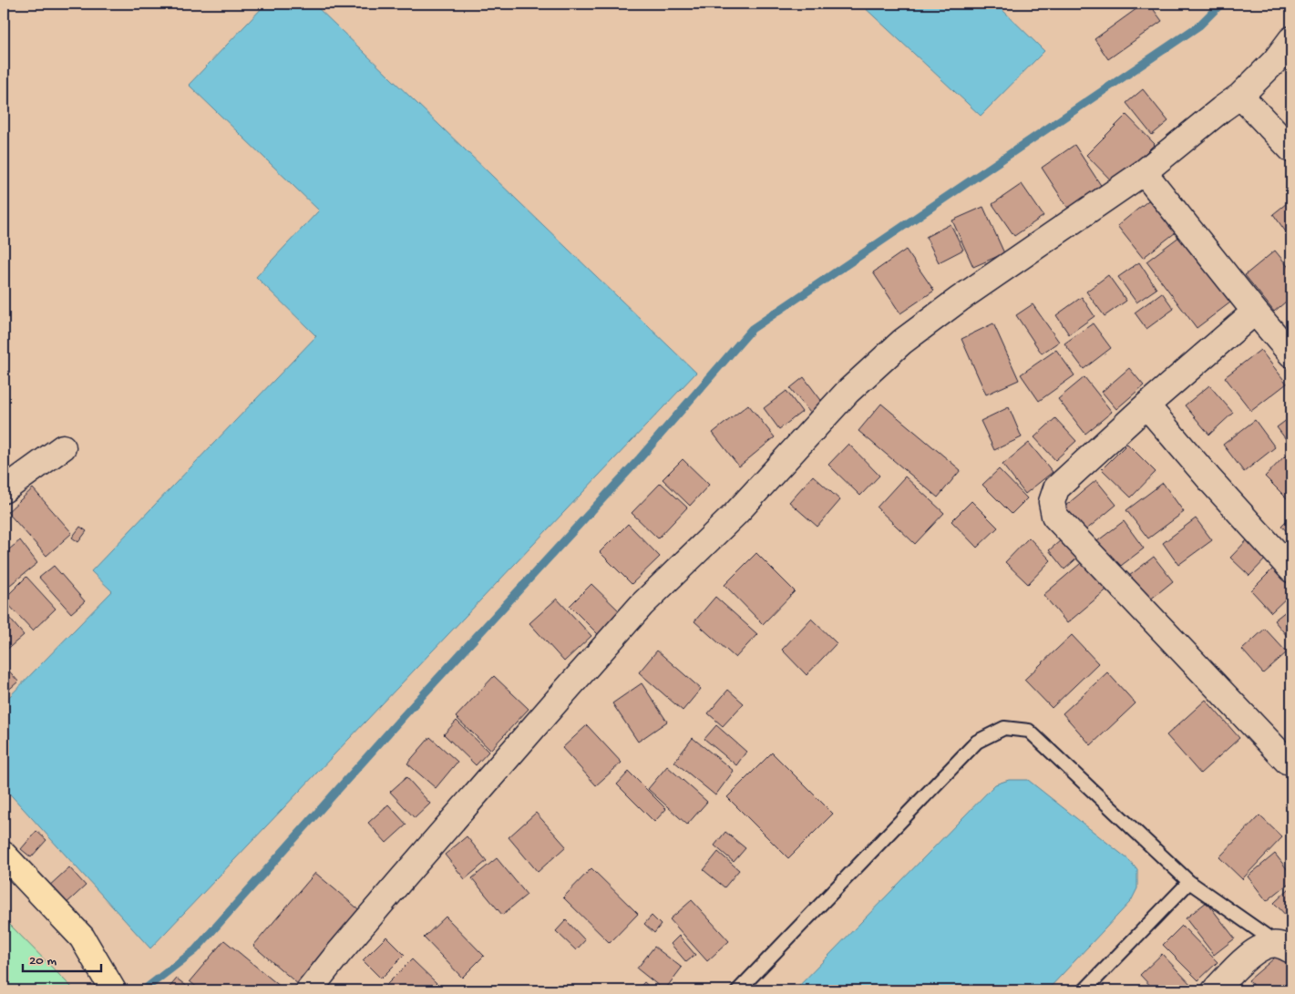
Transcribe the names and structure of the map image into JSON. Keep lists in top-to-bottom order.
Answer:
{
  "scale_bar": "20 m"
}
